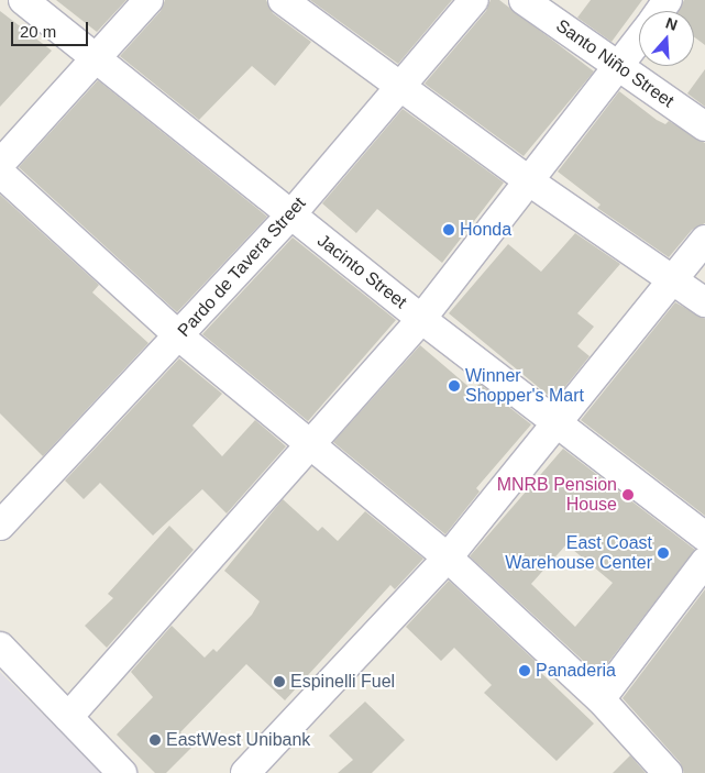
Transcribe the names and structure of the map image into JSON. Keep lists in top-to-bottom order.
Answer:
{
  "streets": {
    "street": ["Santo Niño Street", "Pardo de Tavera Street", "Jacinto Street"]
  },
  "crossings": [
    ["Pardo de Tavera Street", "Jacinto Street"]
  ],
  "places": [
    "Honda",
    "Winner Shopper's Mart",
    "MNRB Pension House",
    "East Coast Warehouse Center",
    "Panaderia",
    "Espinelli Fuel",
    "EastWest Unibank"
  ],
  "scale_bar": "20 m",
  "north": "top"
}
